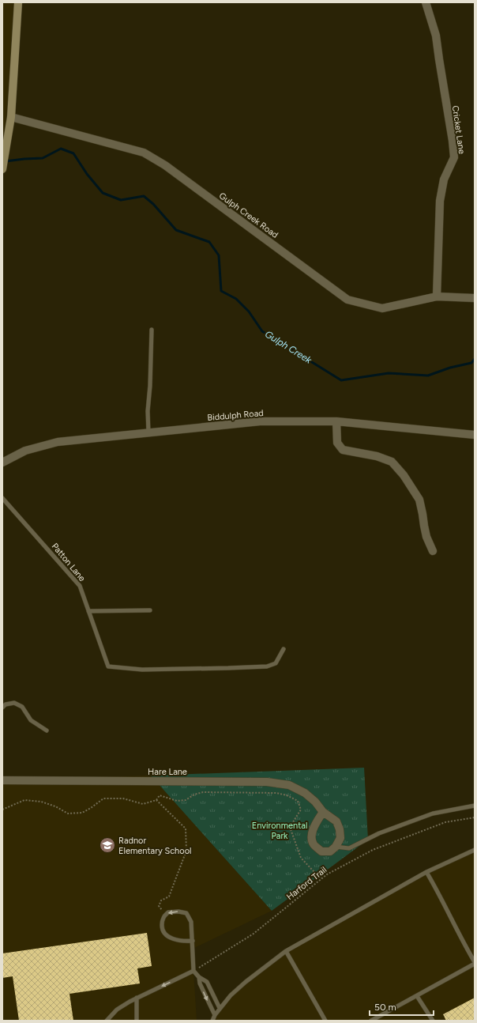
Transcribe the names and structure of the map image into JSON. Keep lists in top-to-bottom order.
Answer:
{
  "streets": {
    "street": [
      "Cricket Lane",
      "Gulph Creek Road",
      "Biddulph Road",
      "Hare Lane"
    ],
    "lane": ["Patton Lane"],
    "path": ["Harford Trail"]
  },
  "crossings": [
    ["Cricket Lane", "Gulph Creek Road"]
  ],
  "water": ["Gulph Creek"],
  "parks": ["Environmental Park"],
  "places": {
    "school or university": ["Radnor Elementary School"]
  },
  "scale_bar": "50 m"
}
